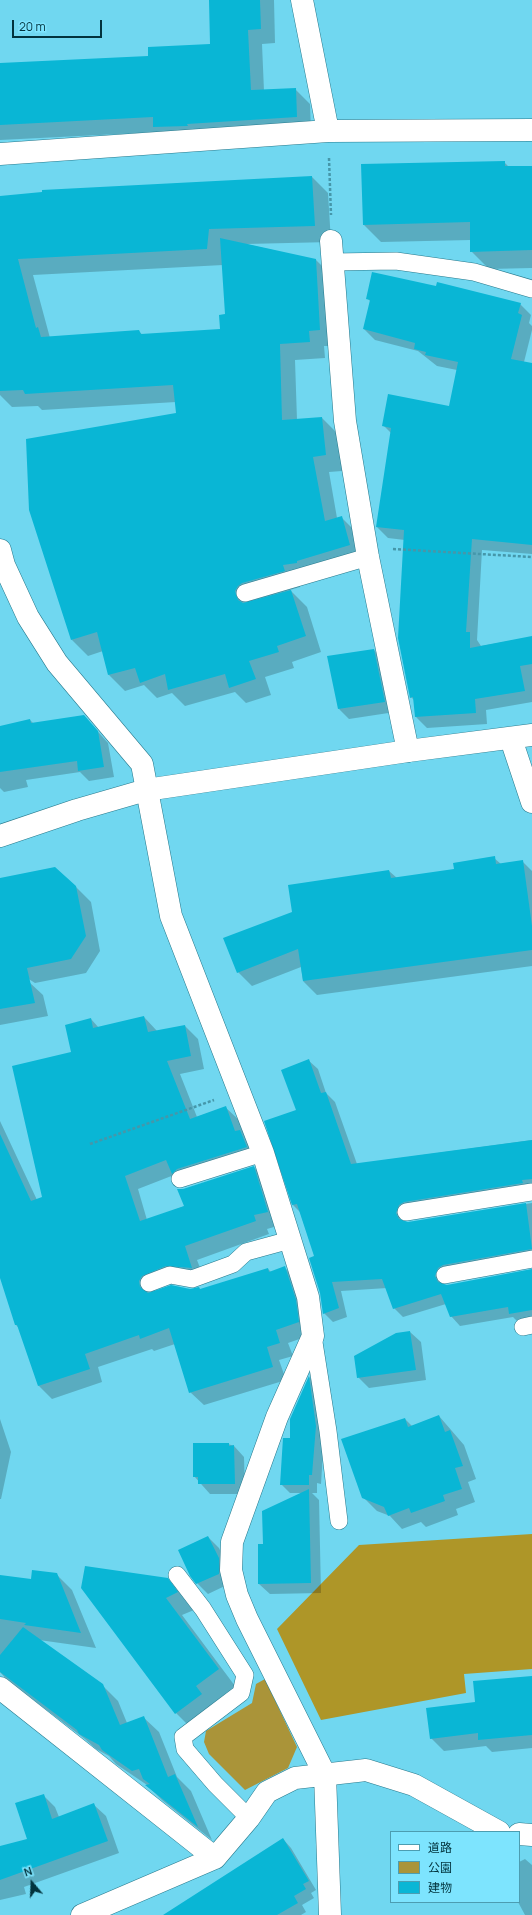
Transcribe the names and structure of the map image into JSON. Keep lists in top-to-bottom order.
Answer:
{
  "legend": ["道路", "公園", "建物"],
  "scale_bar": "20 m",
  "north": "top"
}
